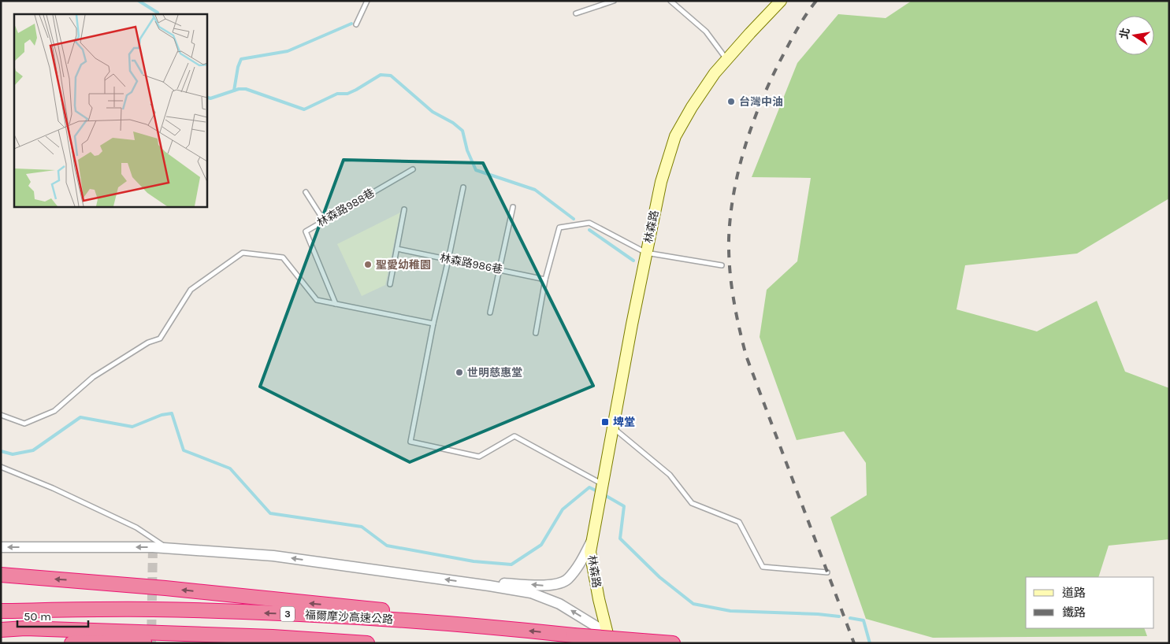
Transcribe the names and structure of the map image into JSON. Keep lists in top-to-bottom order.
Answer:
{
  "streets": {
    "highway": ["3", "福爾摩沙高速公路"],
    "main road": ["林森路"],
    "lane": ["林森路988巷", "林森路986巷"]
  },
  "places": {
    "other": ["台灣中油", "聖愛幼稚園", "世明慈惠堂"],
    "transit": ["埤堂"]
  },
  "legend": ["道路", "鐵路"],
  "scale_bar": "50 m",
  "north": "left"
}
